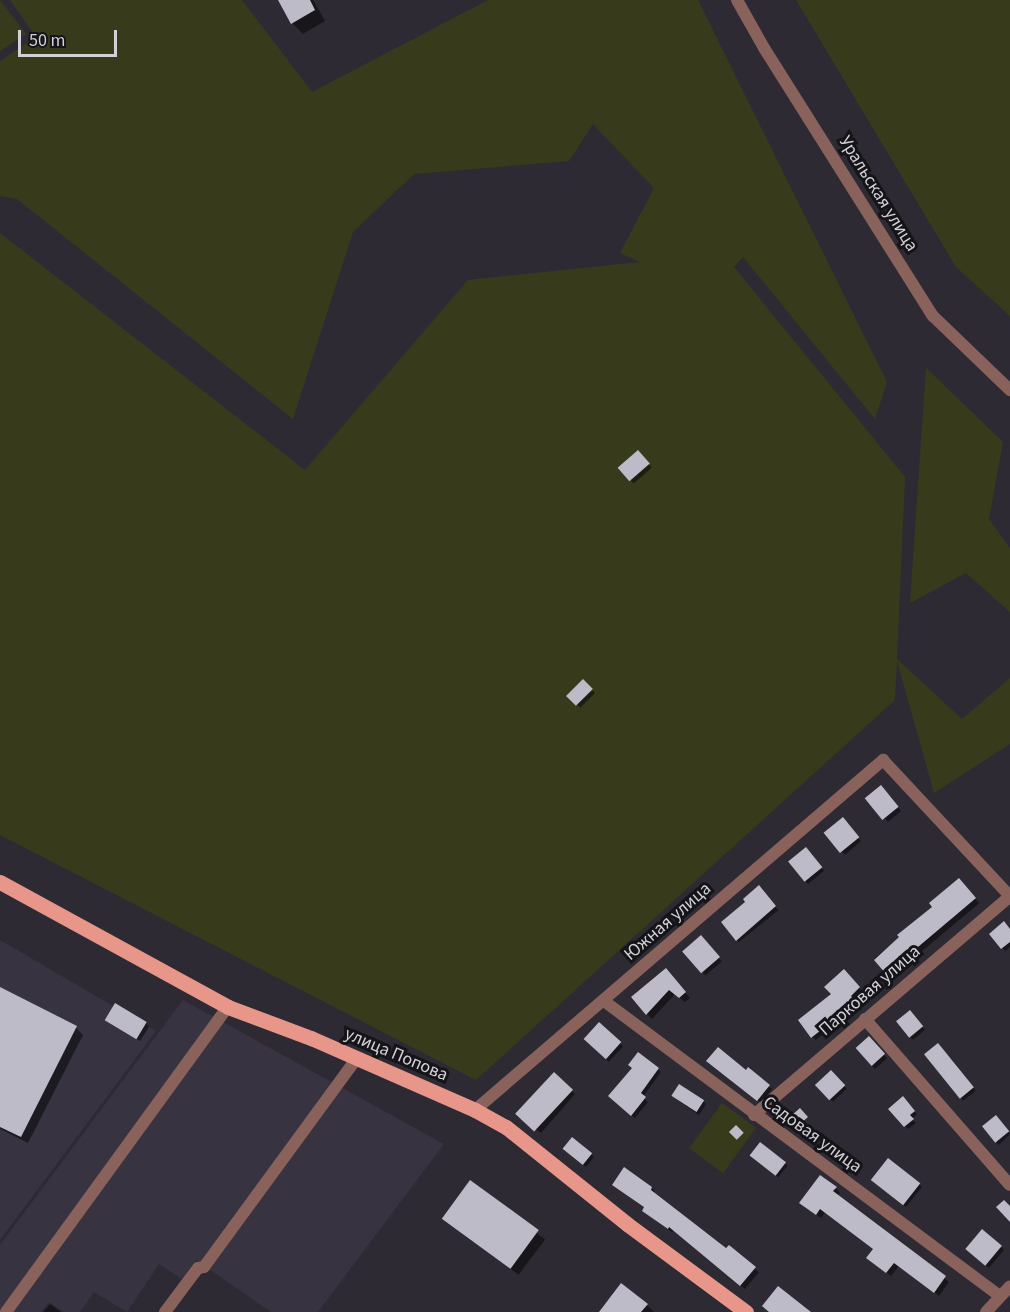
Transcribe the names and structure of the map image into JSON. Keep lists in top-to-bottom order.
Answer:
{
  "streets": {
    "main road": ["улица Попова"],
    "street": [
      "Уральская улица",
      "Южная улица",
      "Парковая улица",
      "Садовая улица"
    ]
  },
  "crossings": [
    ["Южная улица", "Парковая улица"],
    ["Южная улица", "улица Попова"],
    ["Южная улица", "Садовая улица"],
    ["Парковая улица", "Садовая улица"]
  ],
  "scale_bar": "50 m"
}
